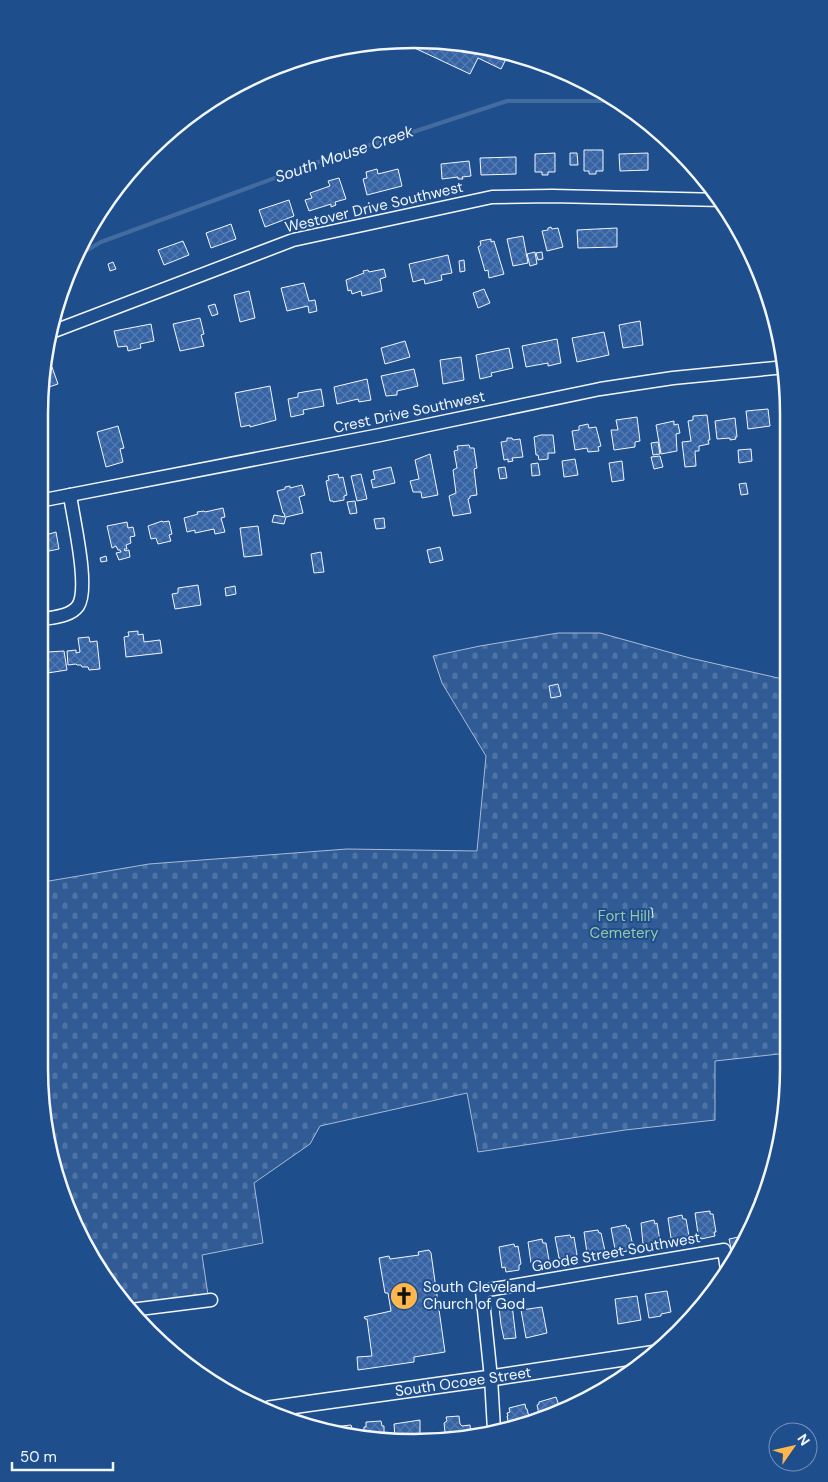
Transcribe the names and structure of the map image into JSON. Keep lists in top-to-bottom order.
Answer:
{
  "streets": {
    "street": [
      "Westover Drive Southwest",
      "Crest Drive Southwest",
      "Goode Street Southwest",
      "South Ocoee Street"
    ]
  },
  "crossings": [
    ["Goode Street Southwest", "South Ocoee Street"]
  ],
  "water": ["South Mouse Creek"],
  "parks": ["Fort Hill Cemetery"],
  "places": {
    "church": ["South Cleveland Church of God"]
  },
  "scale_bar": "50 m",
  "north": "top right"
}
